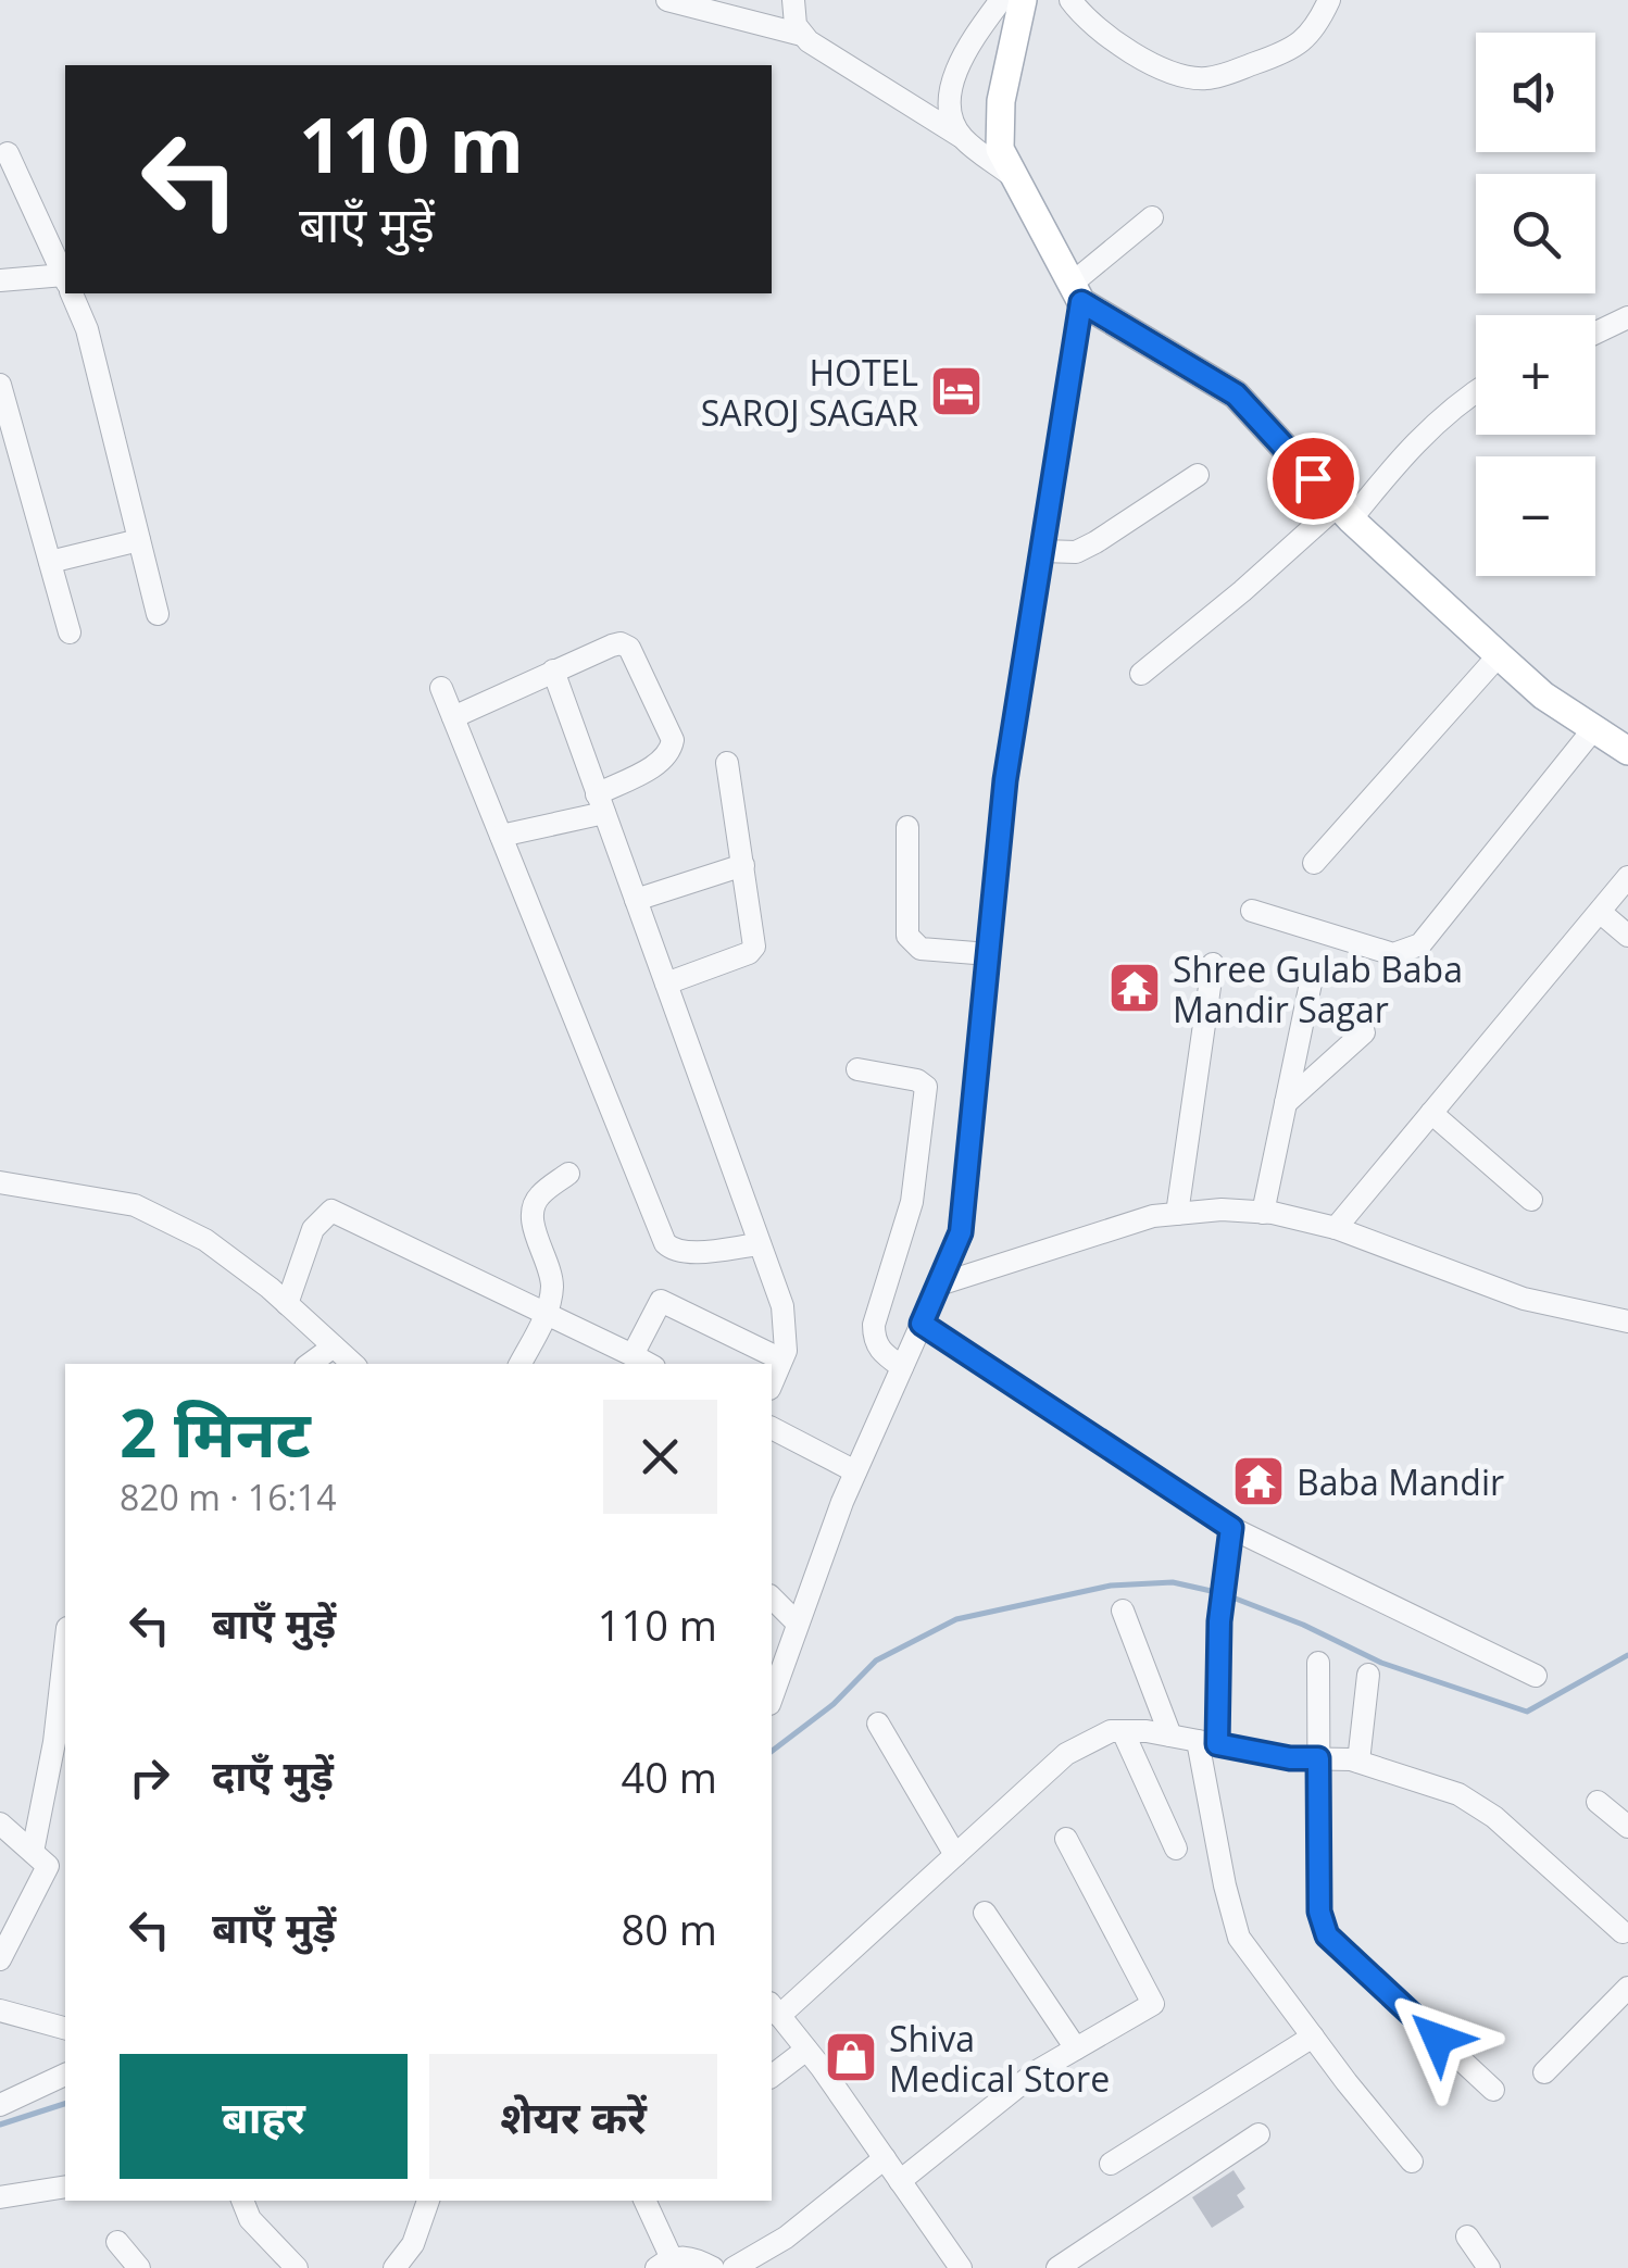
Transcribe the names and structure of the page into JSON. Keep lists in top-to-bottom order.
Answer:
{
  "places": {
    "hotel": ["HOTEL SAROJ SAGAR"],
    "temple": ["Shree Gulab Baba Mandir Sagar", "Baba Mandir"],
    "shop": ["Shiva Medical Store"]
  },
  "page": {
    "map_buttons": ["+", "−"],
    "turn": ["110 m", "बाएँ मुड़ें"],
    "heading": ["2 मिनट", "820 m · 16:14"],
    "list": [
      {
        "name": "बाएँ मुड़ें",
        "value": "110 m"
      },
      {
        "name": "दाएँ मुड़ें",
        "value": "40 m"
      },
      {
        "name": "बाएँ मुड़ें",
        "value": "80 m"
      }
    ],
    "buttons": ["बाहर", "शेयर करें"]
  }
}
